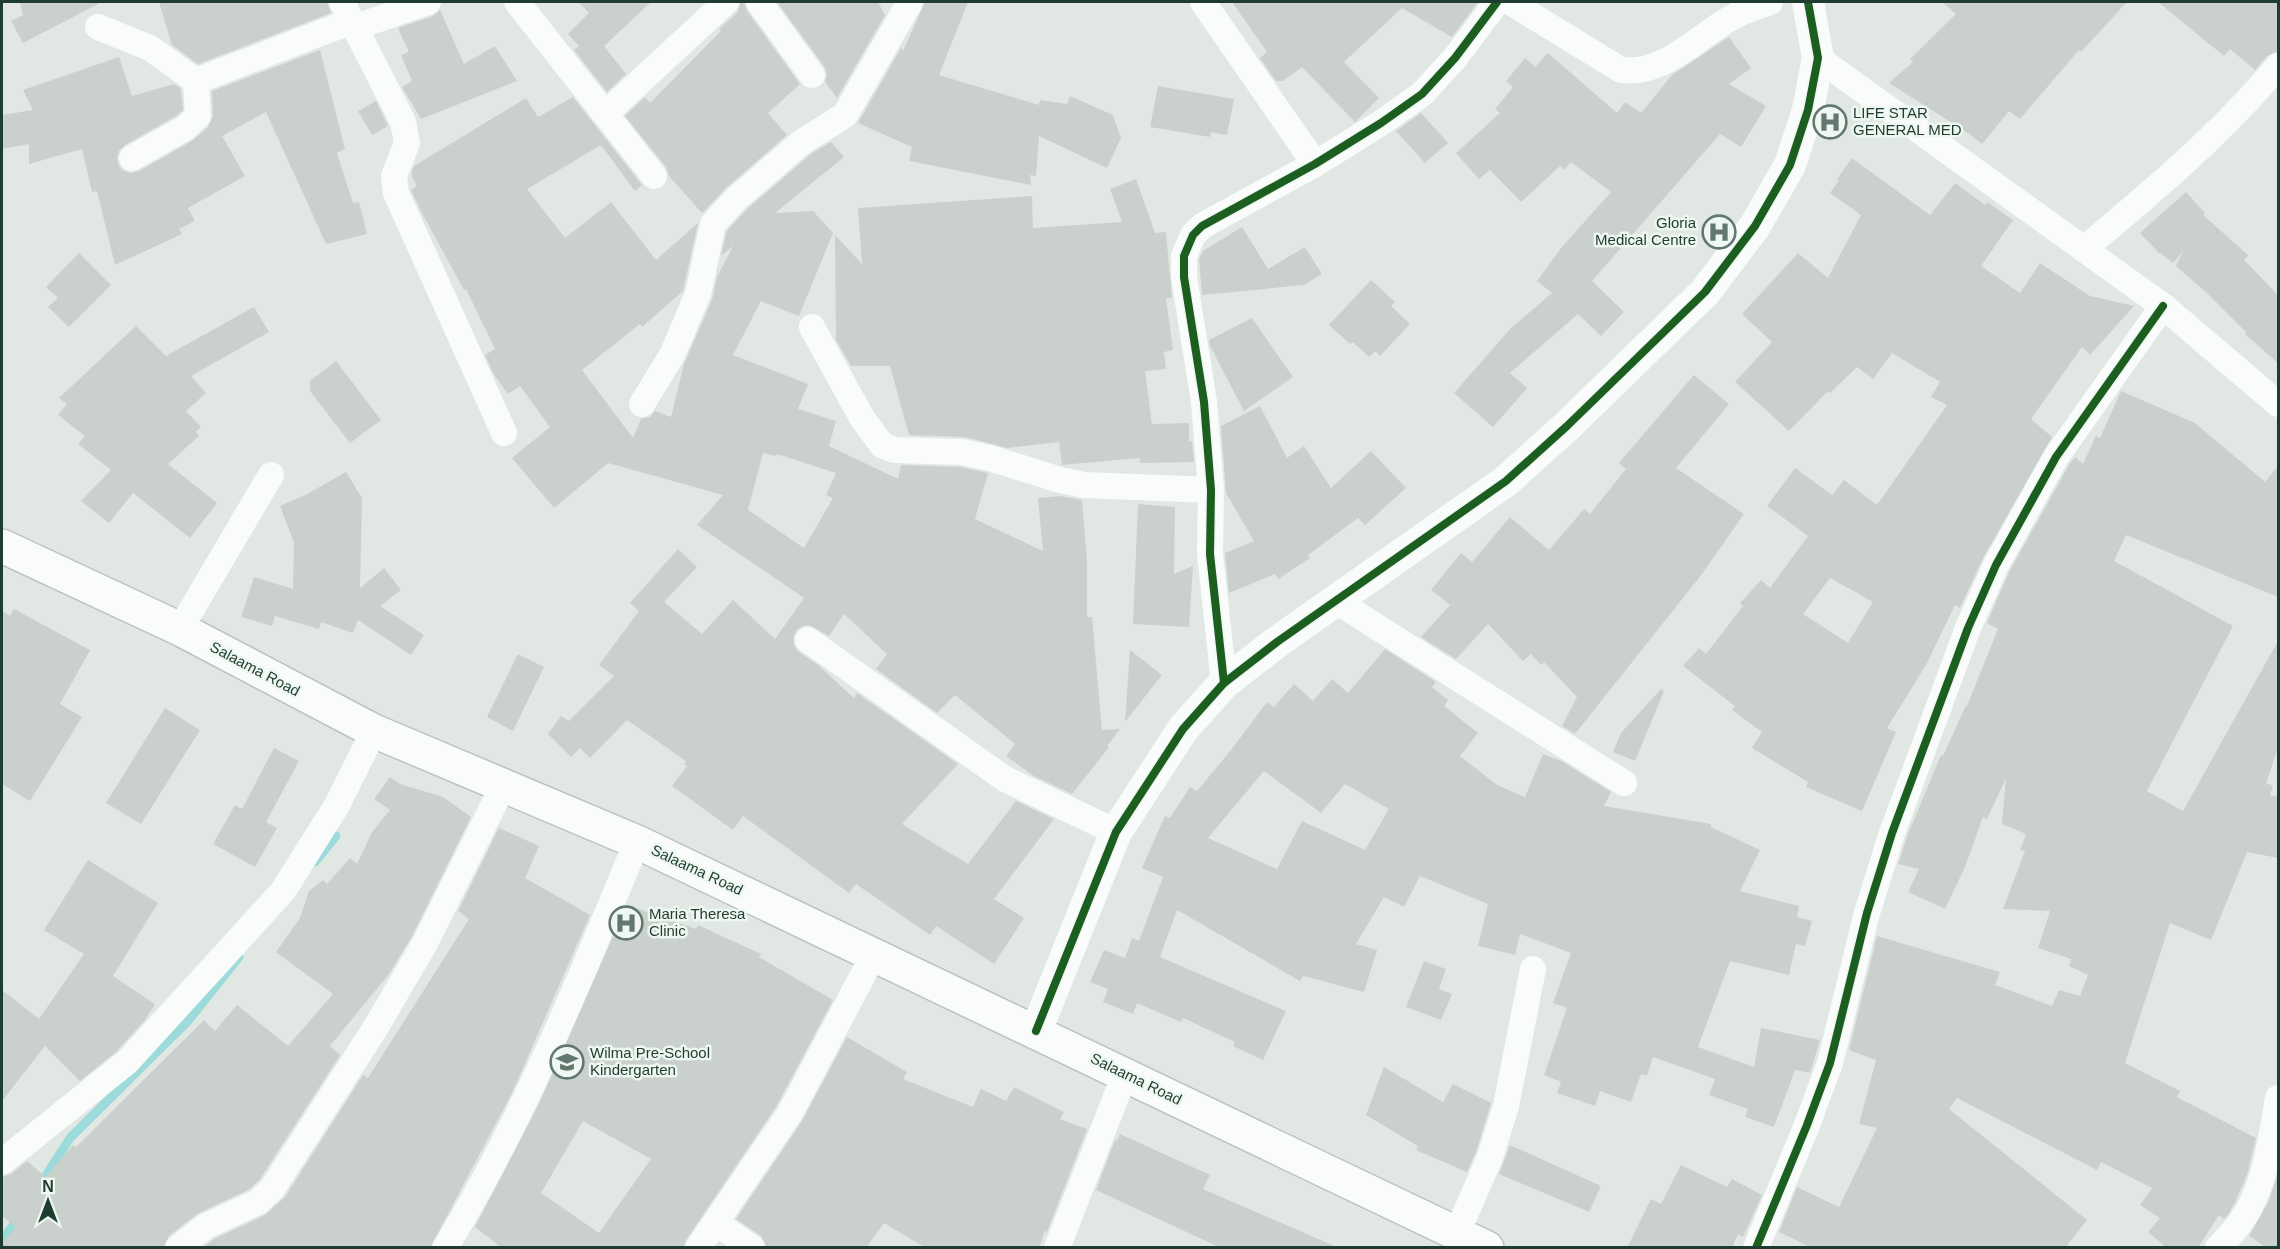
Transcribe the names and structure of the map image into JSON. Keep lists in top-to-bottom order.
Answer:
{
  "streets": {
    "main road": ["Salaama Road"]
  },
  "places": {
    "hospital": ["LIFE STAR GENERAL MED", "Gloria Medical Centre", "Maria Theresa Clinic"],
    "school or university": ["Wilma Pre-School Kindergarten"]
  },
  "north": "top"
}
